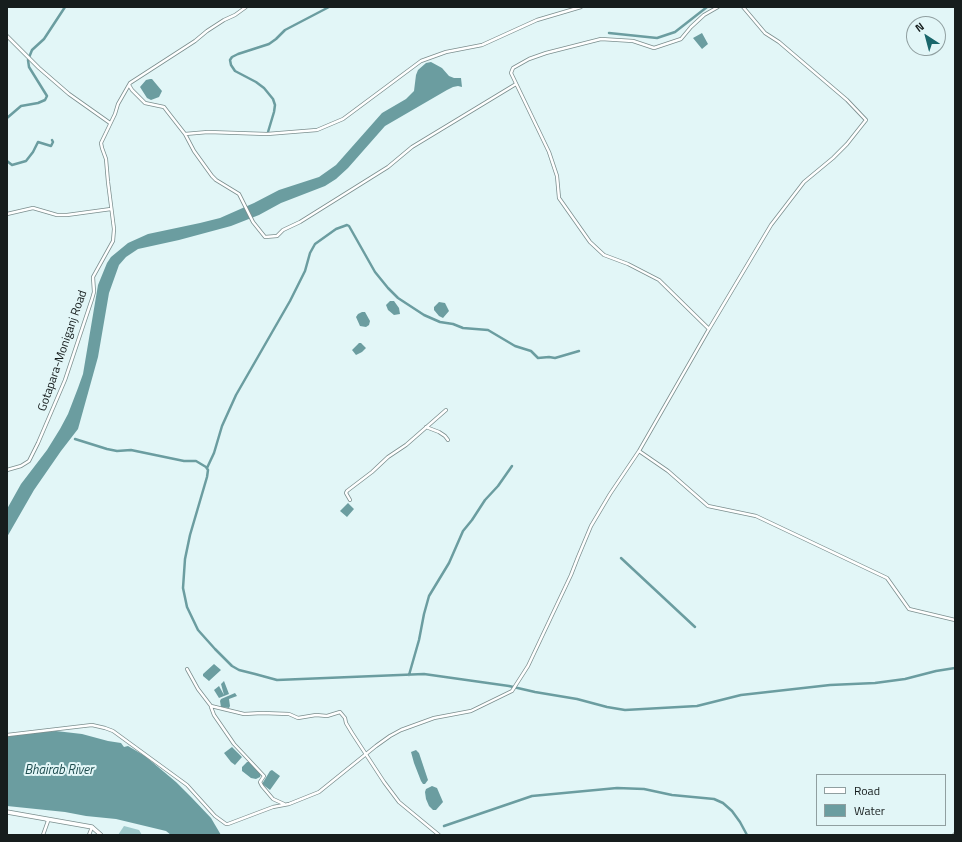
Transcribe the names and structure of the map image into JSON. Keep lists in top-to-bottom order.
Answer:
{
  "streets": {
    "street": ["Gotapara-Moniganj Road"]
  },
  "water": ["Bhairab River"],
  "legend": ["Road", "Water"],
  "north": "top left"
}
